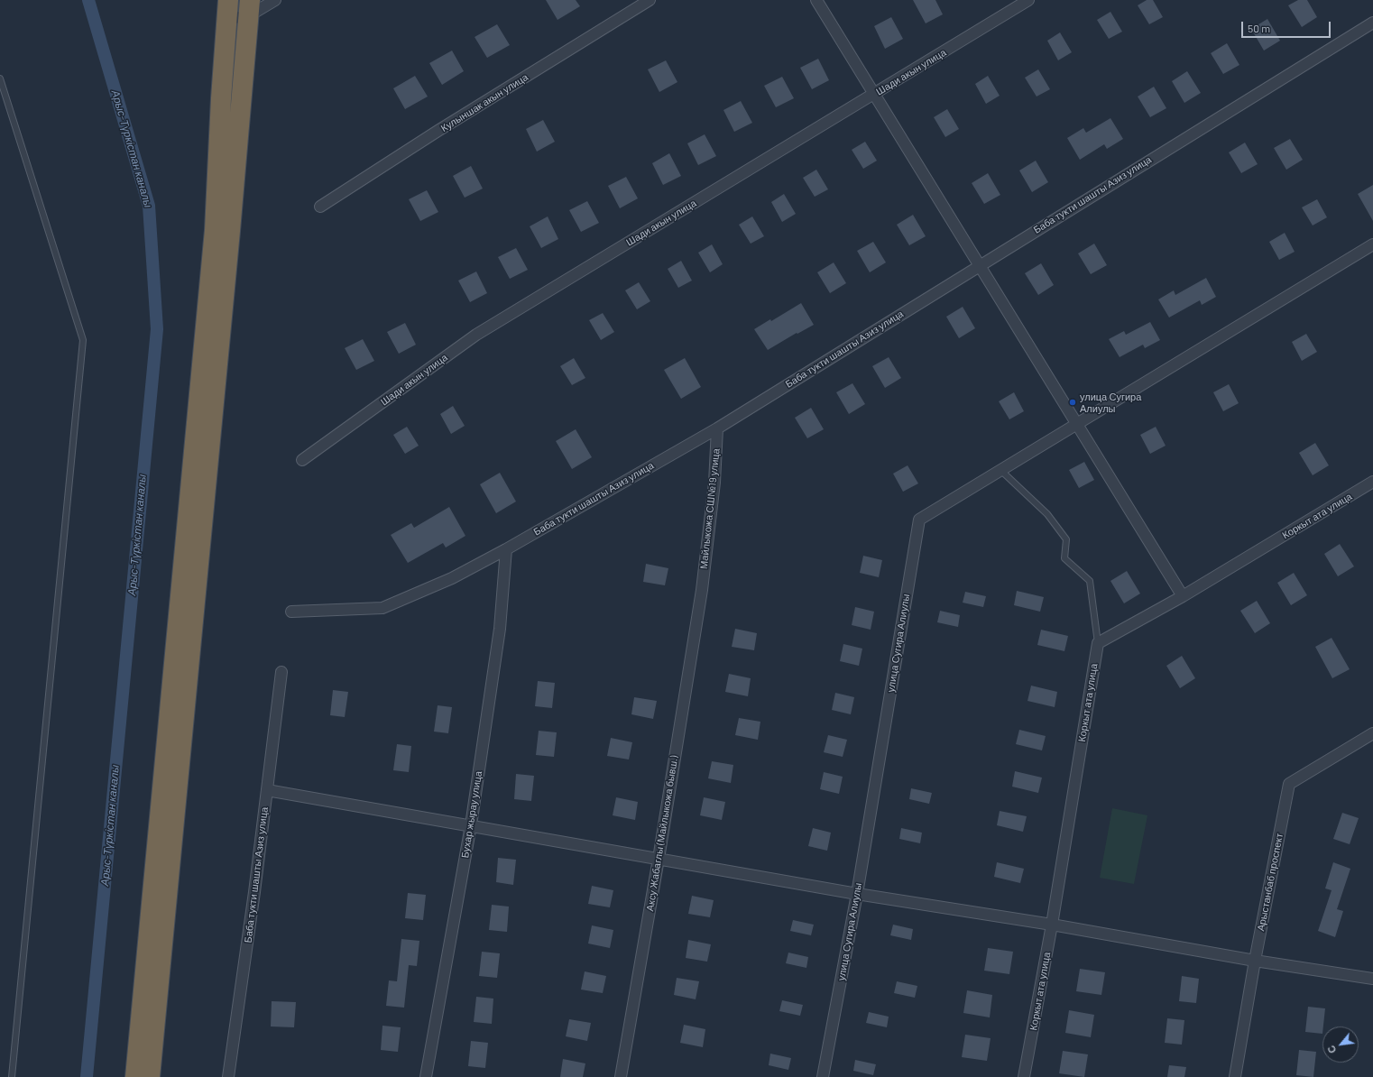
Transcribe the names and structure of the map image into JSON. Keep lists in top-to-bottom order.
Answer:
{
  "streets": {
    "street": [
      "Шади акын улица",
      "Кулыншак акын улица",
      "Баба тукти шашты Азиз улица",
      "Майлыкожа СШ№19 улица",
      "Коркыт ата улица",
      "улица Сугира Алиулы",
      "Бухар жырау улица",
      "Аксу Жабаглы (Майлыкожа бывш.)",
      "Арыстанбаб проспект"
    ]
  },
  "crossings": [
    ["Баба тукти шашты Азиз улица", "Майлыкожа СШ№19 улица"],
    ["Баба тукти шашты Азиз улица", "Бухар жырау улица"],
    ["Майлыкожа СШ№19 улица", "Аксу Жабаглы (Майлыкожа бывш.)"]
  ],
  "water": ["Арыс-Түркістан каналы"],
  "places": ["улица Сугира Алиулы"],
  "scale_bar": "50 m",
  "north": "bottom left"
}
